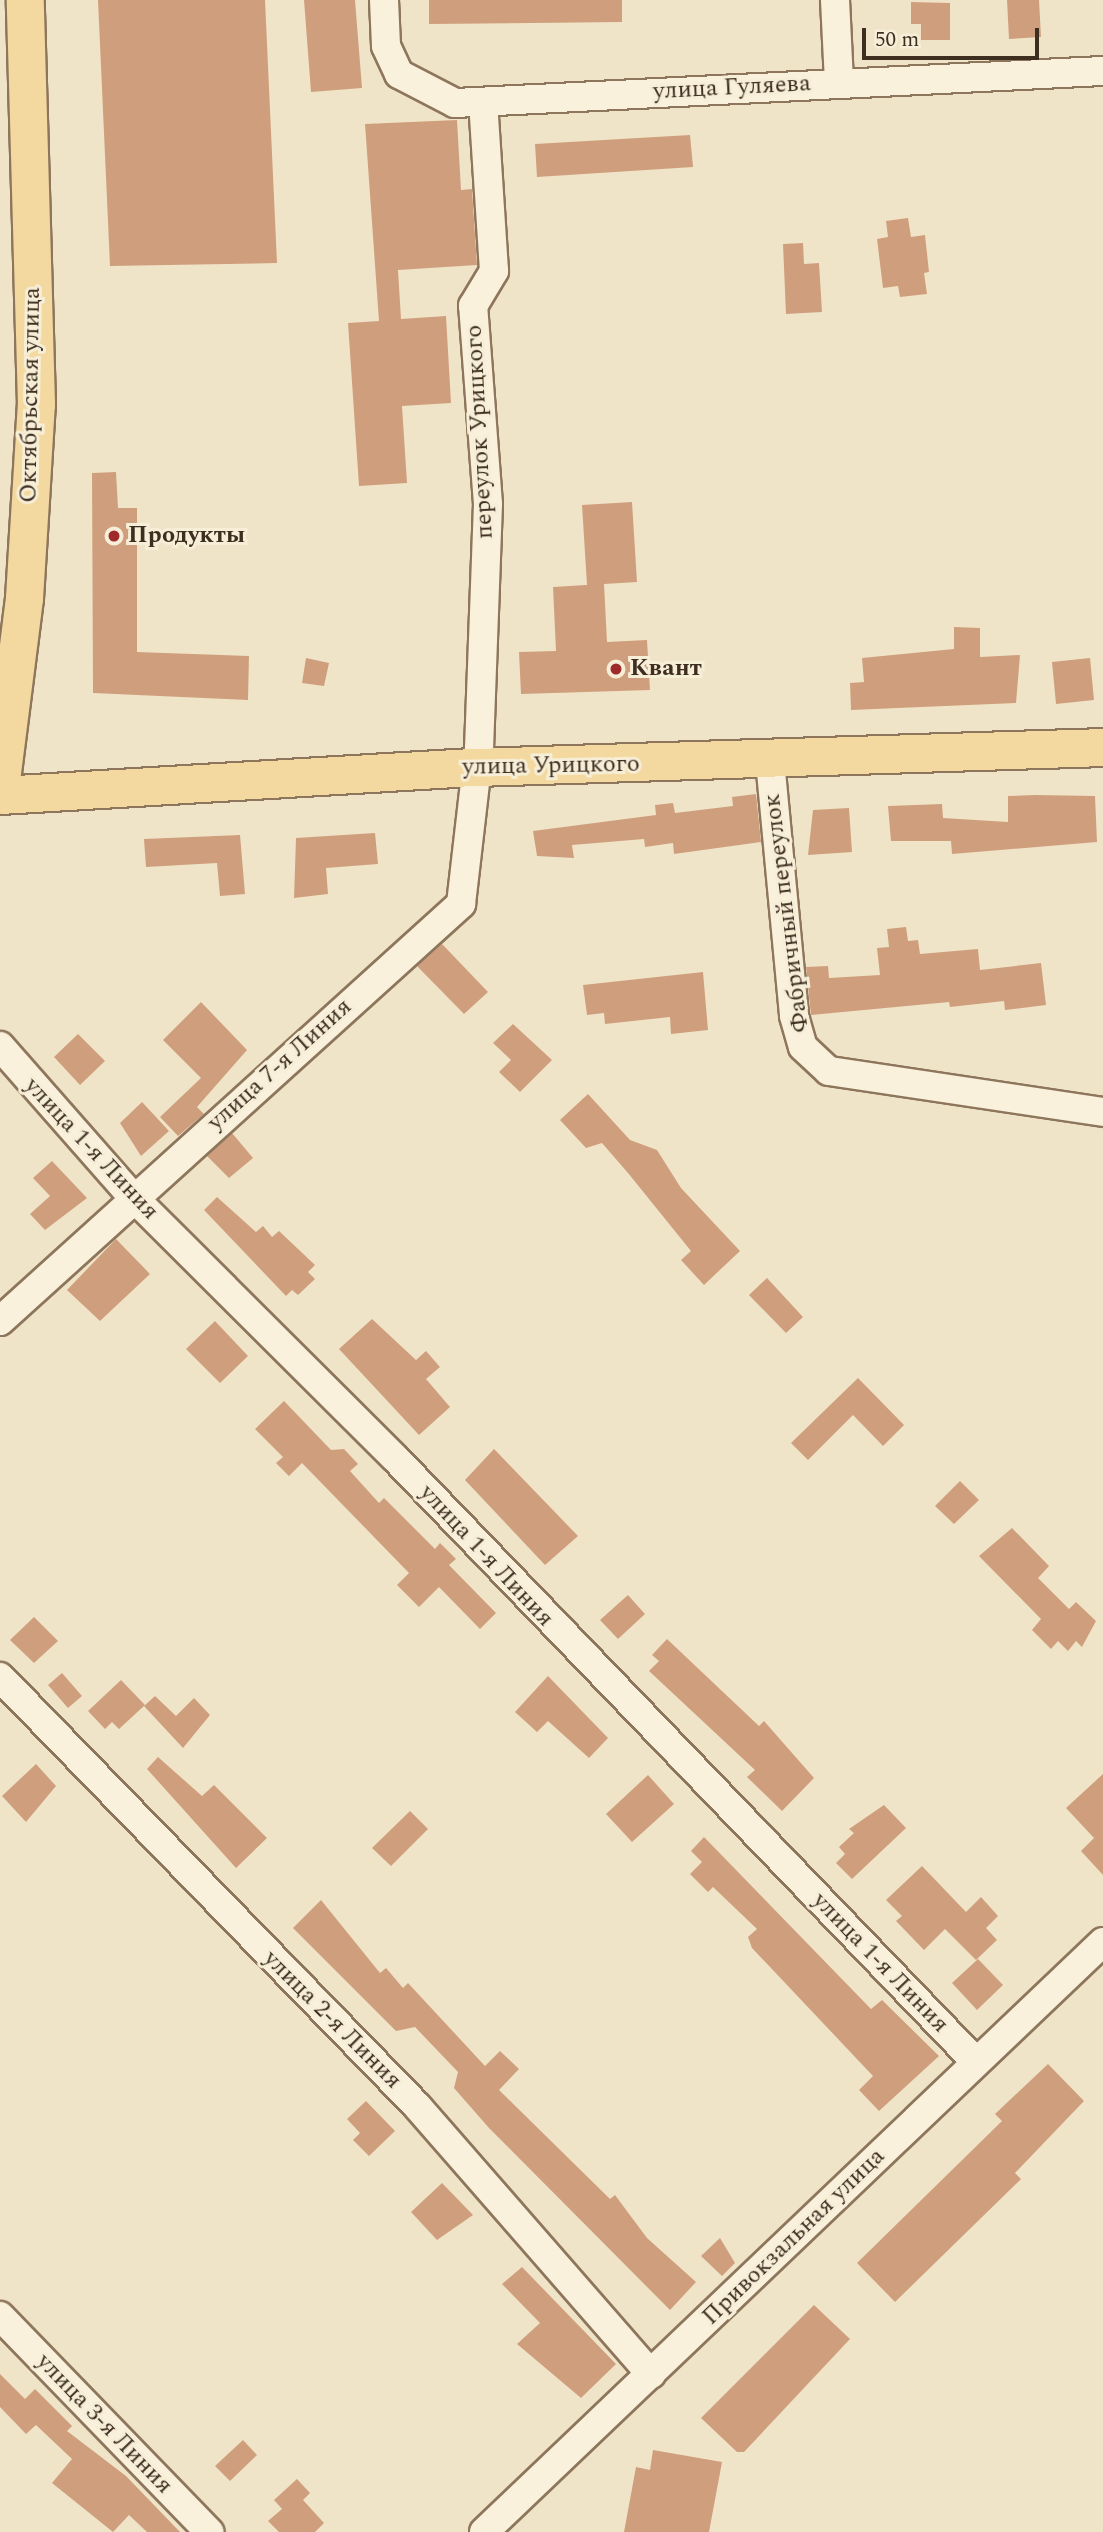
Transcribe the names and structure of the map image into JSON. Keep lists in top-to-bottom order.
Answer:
{
  "streets": {
    "main road": ["Октябрьская улица", "улица Урицкого"],
    "street": [
      "улица Гуляева",
      "переулок Урицкого",
      "Фабричный переулок",
      "улица 7-я Линия",
      "улица 1-я Линия",
      "улица 2-я Линия",
      "Привокзальная улица",
      "улица 3-я Линия"
    ]
  },
  "crossings": [
    ["улица Гуляева", "переулок Урицкого"],
    ["переулок Урицкого", "улица Урицкого"],
    ["переулок Урицкого", "улица 7-я Линия"],
    ["улица Урицкого", "Фабричный переулок"],
    ["улица Урицкого", "улица 7-я Линия"],
    ["улица 7-я Линия", "улица 1-я Линия"],
    ["улица 1-я Линия", "Привокзальная улица"],
    ["улица 2-я Линия", "Привокзальная улица"]
  ],
  "places": ["Продукты", "Квант"],
  "scale_bar": "50 m"
}
